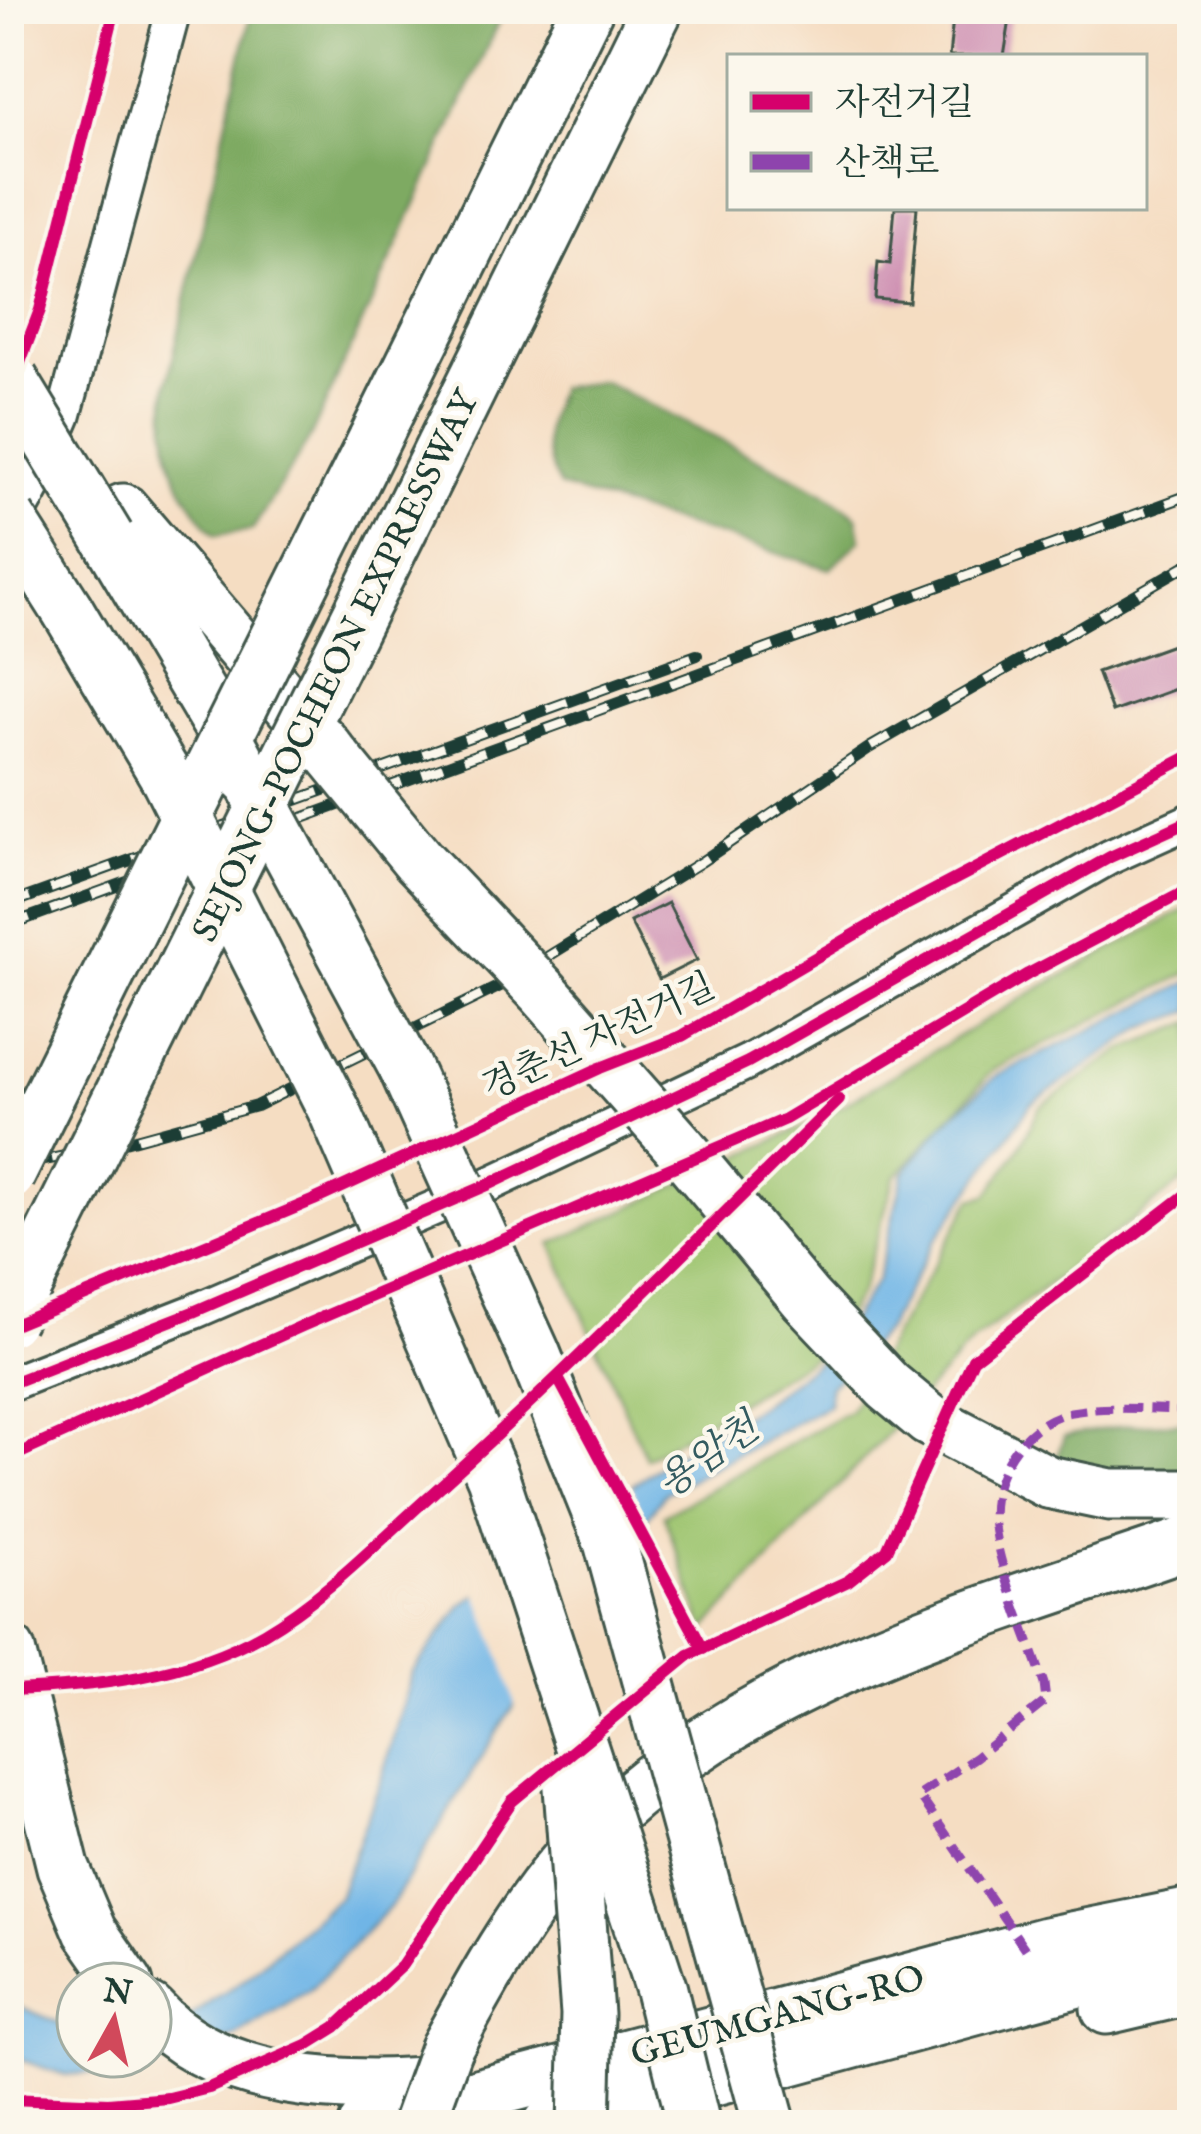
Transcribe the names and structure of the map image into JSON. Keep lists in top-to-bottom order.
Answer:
{
  "streets": {
    "highway": ["SEJONG-POCHEON EXPRESSWAY", "GEUMGANG-RO"],
    "cycle path": ["경춘선 자전거길"]
  },
  "water": ["용암천"],
  "legend": ["자전거길", "산책로"],
  "north": "top"
}
